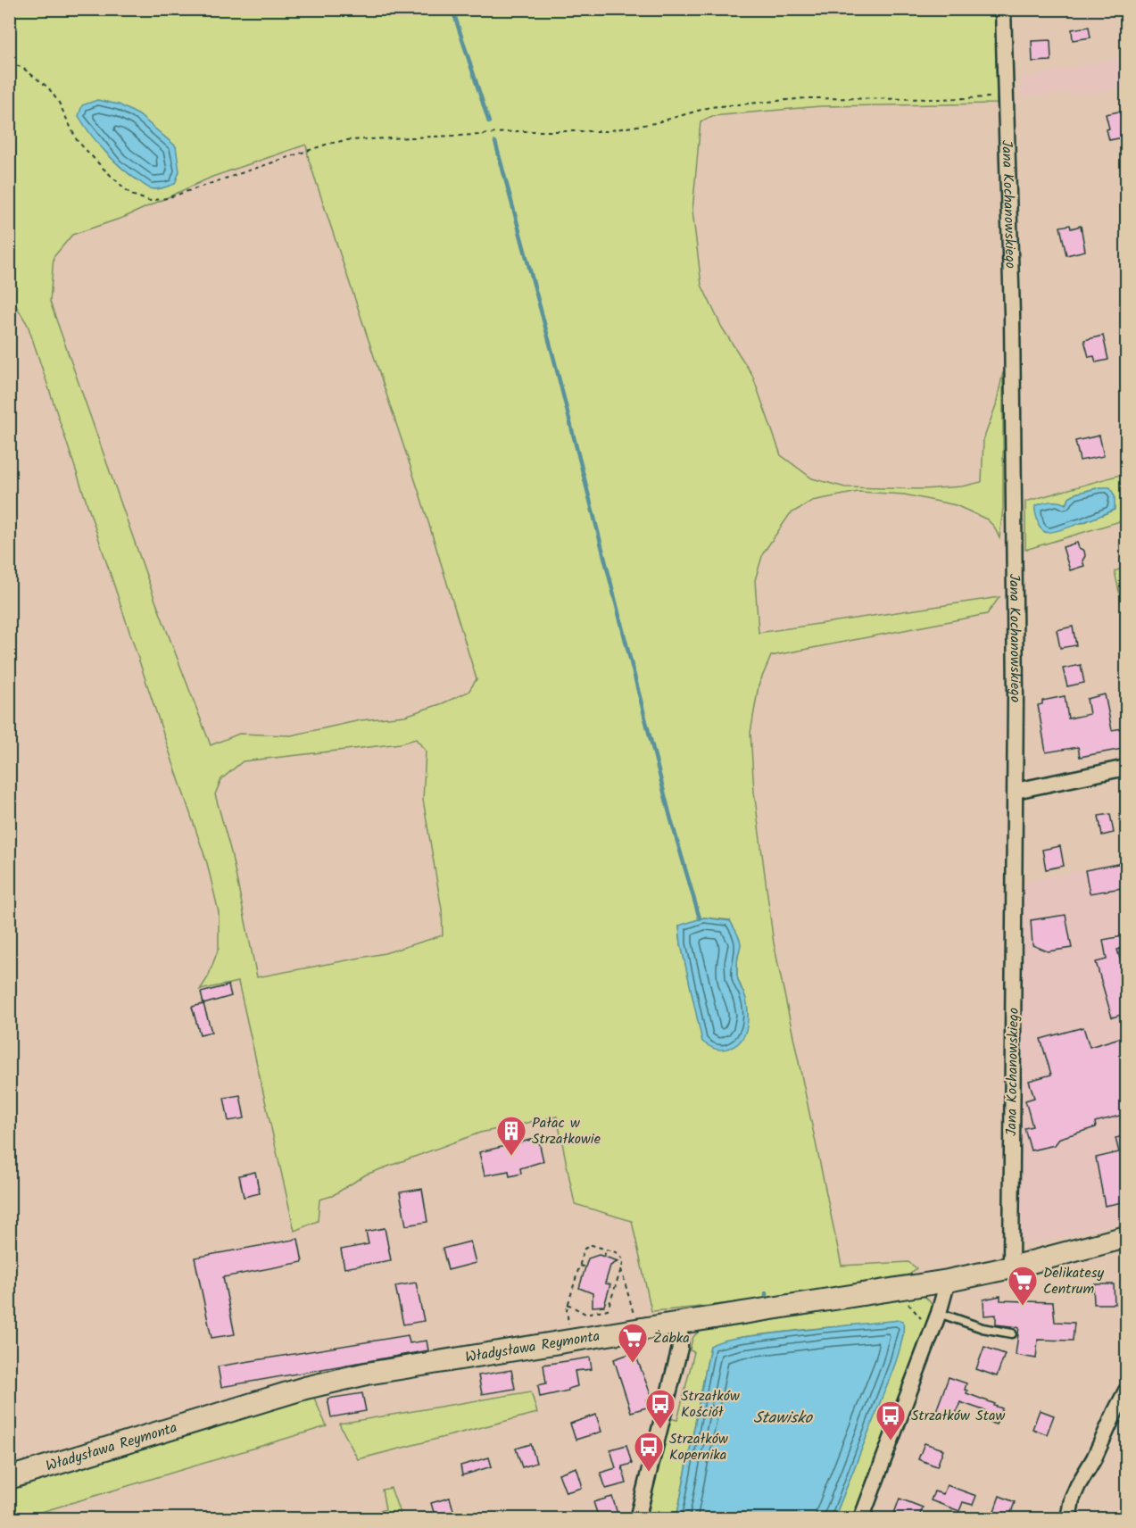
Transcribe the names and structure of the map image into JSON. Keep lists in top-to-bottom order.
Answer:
{
  "streets": {
    "street": ["Jana Kochanowskiego", "Władysława Reymonta"]
  },
  "crossings": [
    ["Jana Kochanowskiego", "Władysława Reymonta"]
  ],
  "water": ["Stawisko"],
  "places": {
    "building": ["Pałac w Strzałkowie"],
    "supermarket": ["Delikatesy Centrum", "Żabka"],
    "bus stop": ["Strzałków Kościół", "Strzałków Staw", "Strzałków Kopernika"]
  }
}
